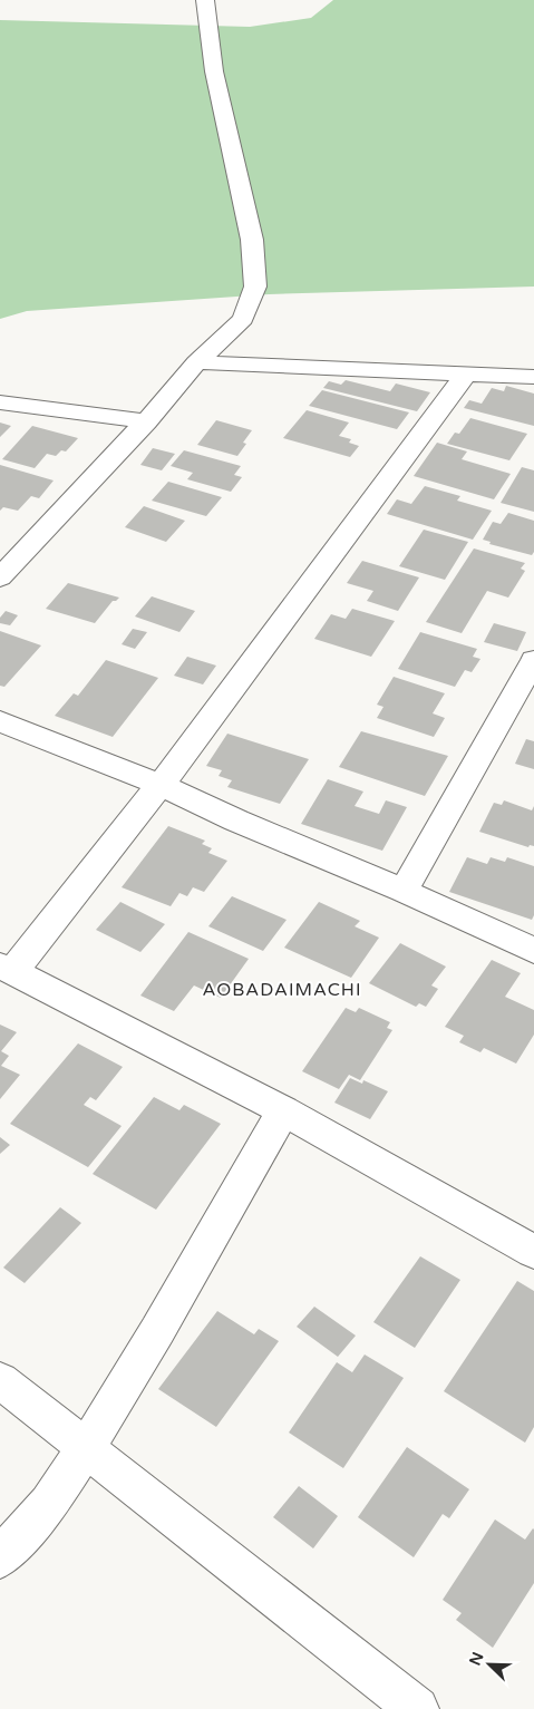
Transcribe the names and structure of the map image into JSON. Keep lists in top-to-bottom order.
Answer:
{
  "districts": ["AOBADAIMACHI"],
  "north": "top left"
}
